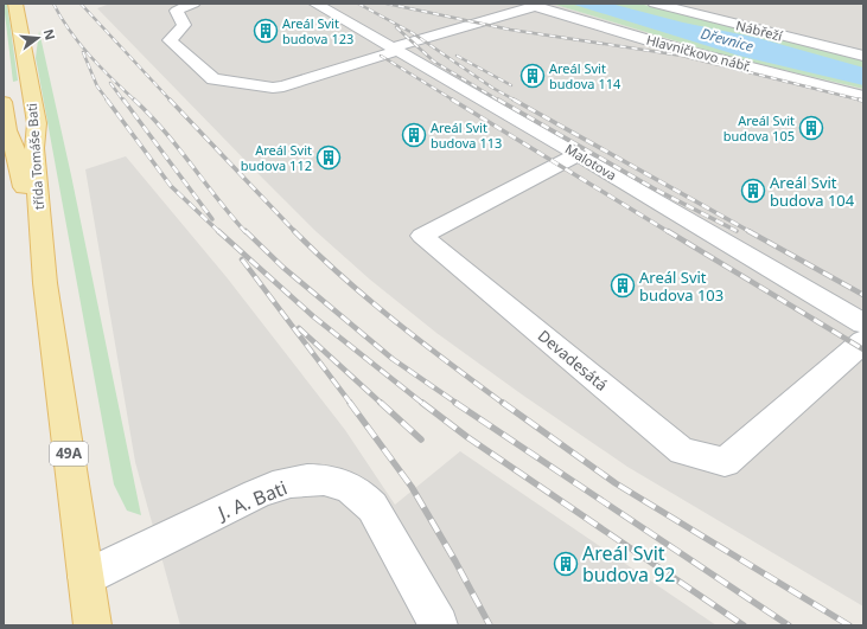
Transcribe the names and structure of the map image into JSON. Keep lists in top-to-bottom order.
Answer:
{
  "streets": {
    "main road": ["třída Tomáše Bati", "49A"],
    "street": [
      "Nábřeží",
      "Hlavničkovo nábř.",
      "Malotova",
      "Devadesátá",
      "J. A. Bati"
    ]
  },
  "crossings": [
    ["Hlavničkovo nábř.", "Malotova"],
    ["třída Tomáše Bati", "J. A. Bati"],
    ["Malotova", "Devadesátá"]
  ],
  "water": ["Dřevnice"],
  "places": {
    "building": [
      "Areál Svit budova 123",
      "Areál Svit budova 114",
      "Areál Svit budova 105",
      "Areál Svit budova 113",
      "Areál Svit budova 112",
      "Areál Svit budova 104",
      "Areál Svit budova 103",
      "Areál Svit budova 92"
    ]
  },
  "north": "right"
}
